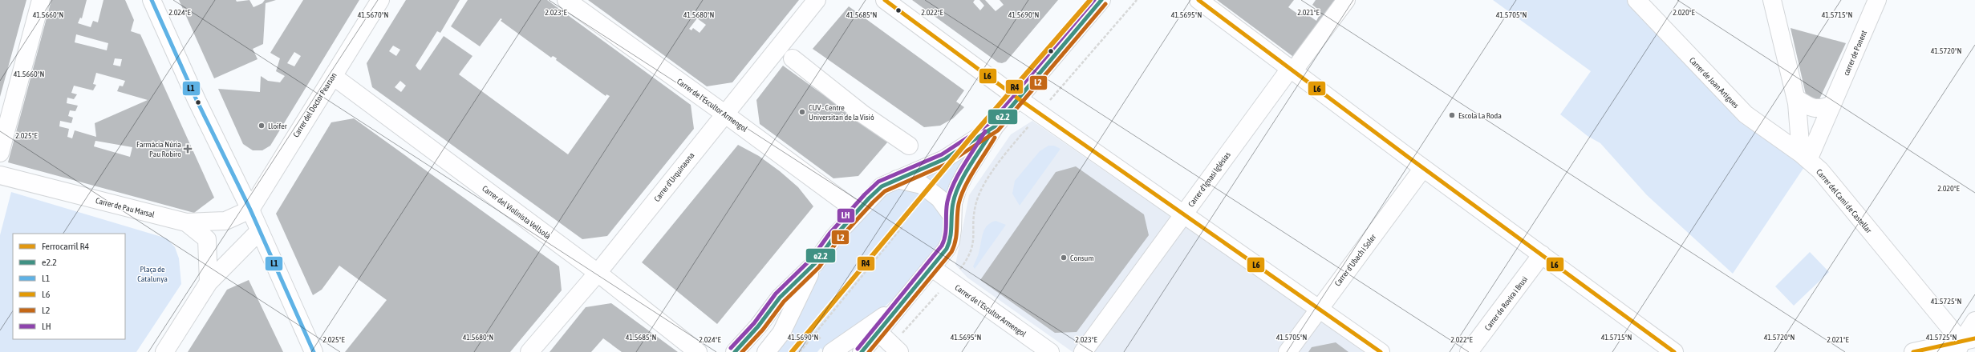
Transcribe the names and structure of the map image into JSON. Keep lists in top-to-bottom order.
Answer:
{
  "streets": {
    "street": [
      "carrer de Ponent",
      "Carrer de Joan Artigues",
      "Carrer del Doctor Pearson",
      "Carrer de l'Escultor Armengol",
      "Carrer d'Urquinaona",
      "Carrer d'Ignasi Iglésias",
      "Carrer del Camí de Castellar",
      "Carrer de Pau Marsal",
      "Carrer del Violinista Vellsolà",
      "Carrer d'Ubach i Soler",
      "Carrer de Rovira i Brusi"
    ]
  },
  "crossings": [
    ["carrer de Ponent", "Carrer de Joan Artigues"],
    ["carrer de Ponent", "Carrer del Camí de Castellar"],
    ["Carrer de Joan Artigues", "Carrer del Camí de Castellar"],
    ["Carrer del Doctor Pearson", "Carrer de Pau Marsal"],
    ["Carrer del Doctor Pearson", "Carrer del Violinista Vellsolà"],
    ["Carrer de l'Escultor Armengol", "Carrer d'Urquinaona"],
    ["Carrer d'Urquinaona", "Carrer del Violinista Vellsolà"]
  ],
  "parks": ["Plaça de Catalunya"],
  "places": {
    "other": [
      "CUV - Centre Universitari de la Visió",
      "Escola La Roda",
      "Lloifer",
      "Consum"
    ],
    "health": ["Farmàcia Núria Pau Robiro"]
  },
  "lines": [
    "rail line R4",
    "transit line e2.2",
    "transit line L1",
    "transit line L6",
    "transit line LH",
    "transit line L2"
  ],
  "legend": [
    "Ferrocarril R4",
    "e2.2",
    "L1",
    "L6",
    "L2",
    "LH"
  ],
  "coordinates": [
    "2.024°E",
    "2.023°E",
    "2.022°E",
    "2.021°E",
    "2.020°E",
    "41.5660°N",
    "41.5695°N",
    "41.5715°N",
    "41.5670°N",
    "41.5680°N",
    "41.5685°N",
    "41.5690°N",
    "41.5705°N",
    "41.5720°N",
    "2.025°E",
    "41.5725°N"
  ]
}
